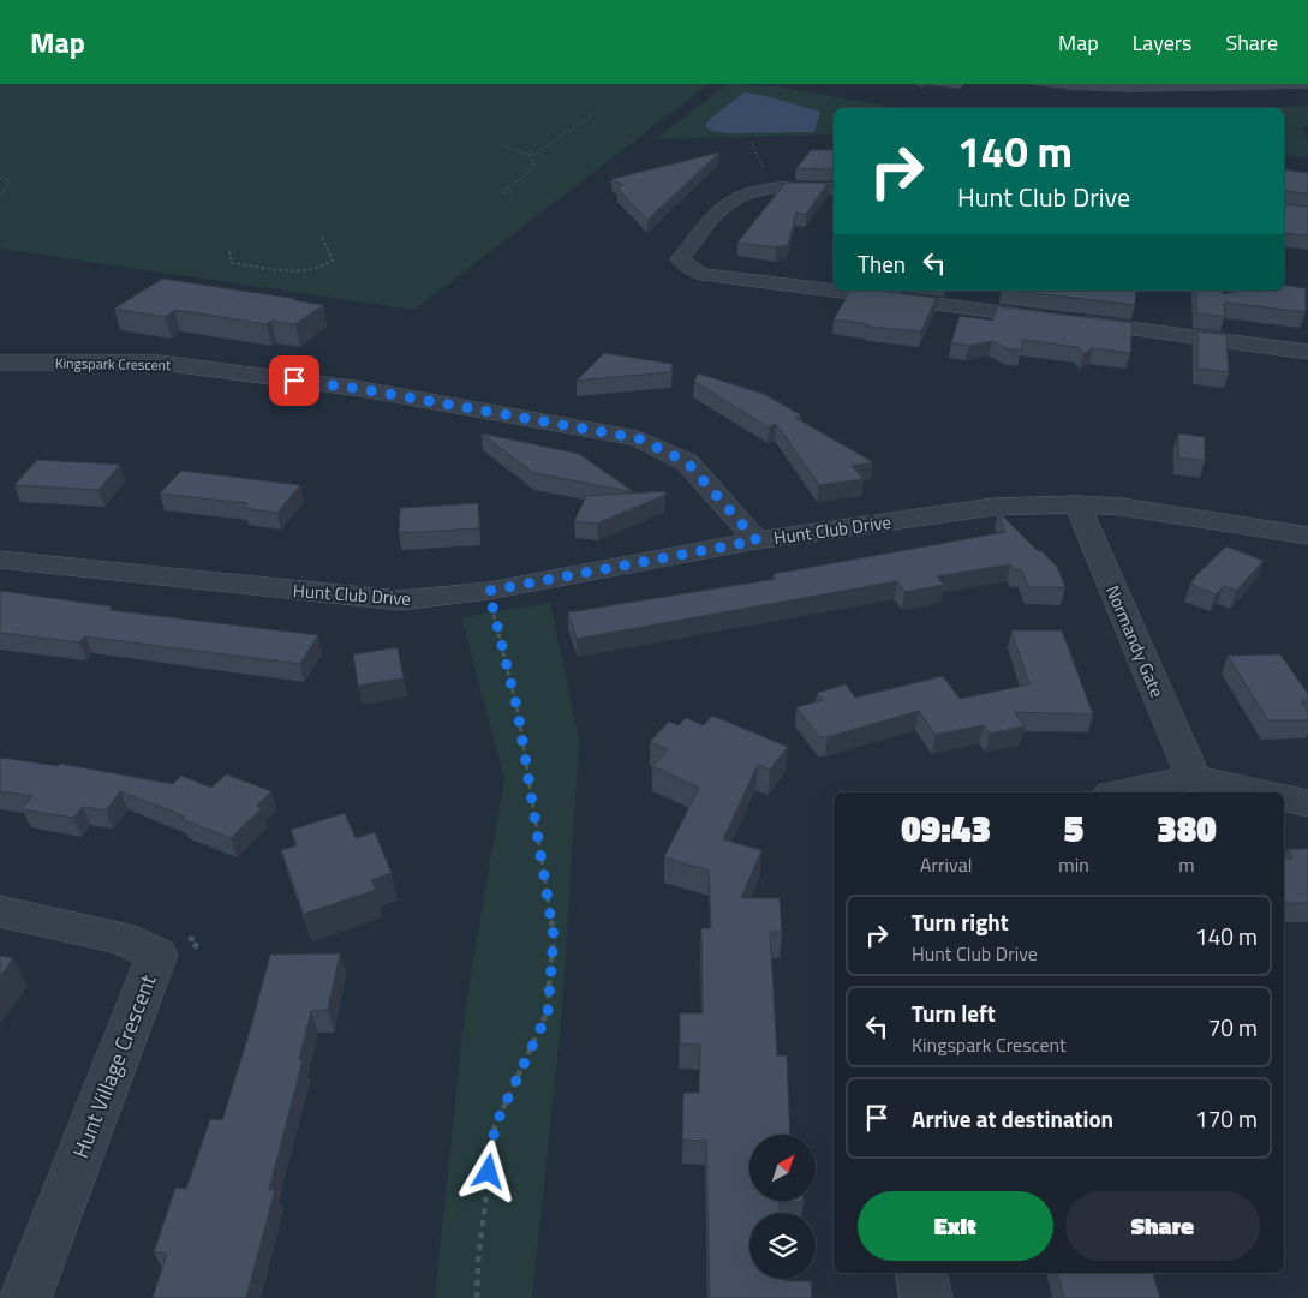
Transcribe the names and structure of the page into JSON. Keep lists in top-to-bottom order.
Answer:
{
  "streets": {
    "street": [
      "Kingspark Crescent",
      "Hunt Club Drive",
      "Normandy Gate",
      "Hunt Village Crescent"
    ]
  },
  "crossings": [
    ["Kingspark Crescent", "Hunt Club Drive"],
    ["Hunt Club Drive", "Normandy Gate"]
  ],
  "north": "top right",
  "page": {
    "header": "Map",
    "nav": ["Map", "Layers", "Share"],
    "turn": ["140 m", "Hunt Club Drive"],
    "then": "Then",
    "eta": [
      "09:43",
      "Arrival",
      "5",
      "min",
      "380",
      "m"
    ],
    "list": [
      {
        "name": "Turn right",
        "note": "Hunt Club Drive",
        "value": "140 m"
      },
      {
        "name": "Turn left",
        "note": "Kingspark Crescent",
        "value": "70 m"
      },
      {
        "name": "Arrive at destination",
        "value": "170 m"
      }
    ],
    "buttons": ["Exit", "Share"]
  }
}
